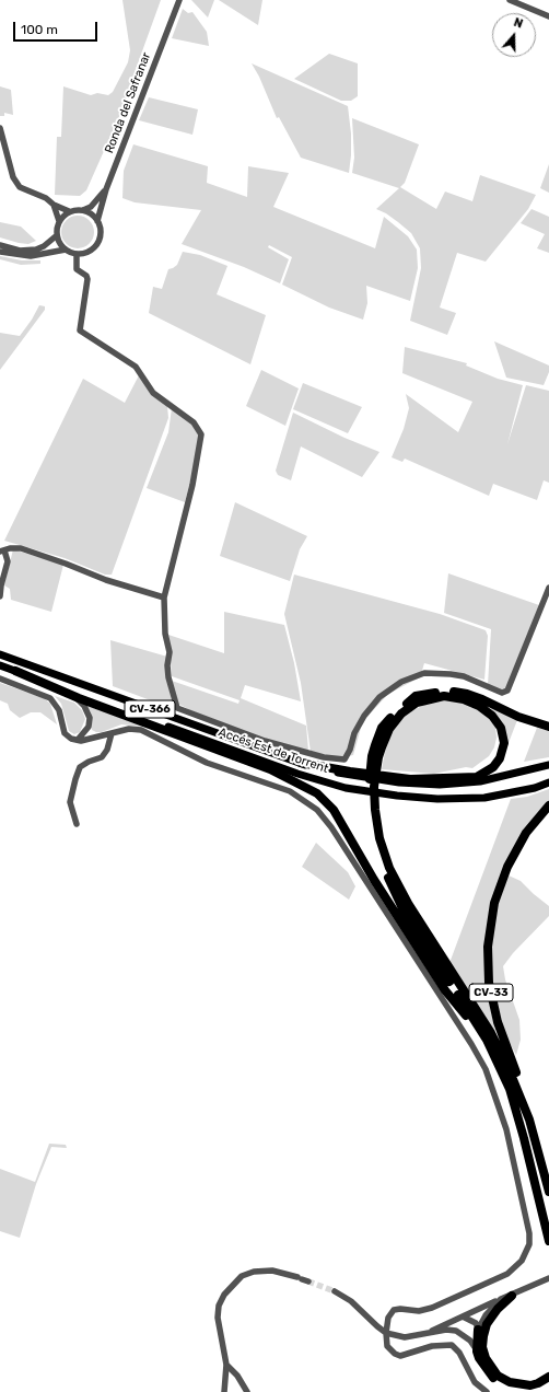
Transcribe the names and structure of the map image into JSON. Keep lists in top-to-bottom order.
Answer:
{
  "streets": {
    "highway": ["CV-33"],
    "main road": ["CV-366", "Accés Est de Torrent"],
    "street": ["Ronda del Safranar"]
  },
  "scale_bar": "100 m",
  "north": "top"
}
